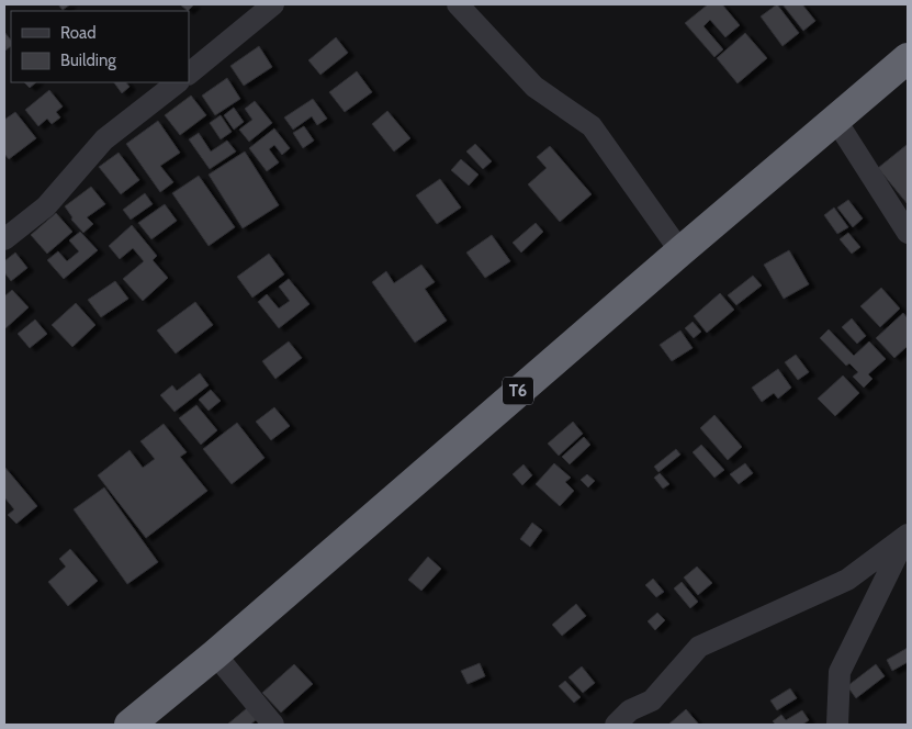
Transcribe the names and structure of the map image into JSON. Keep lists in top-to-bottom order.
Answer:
{
  "streets": {
    "highway": ["T6"]
  },
  "legend": ["Road", "Building"]
}
